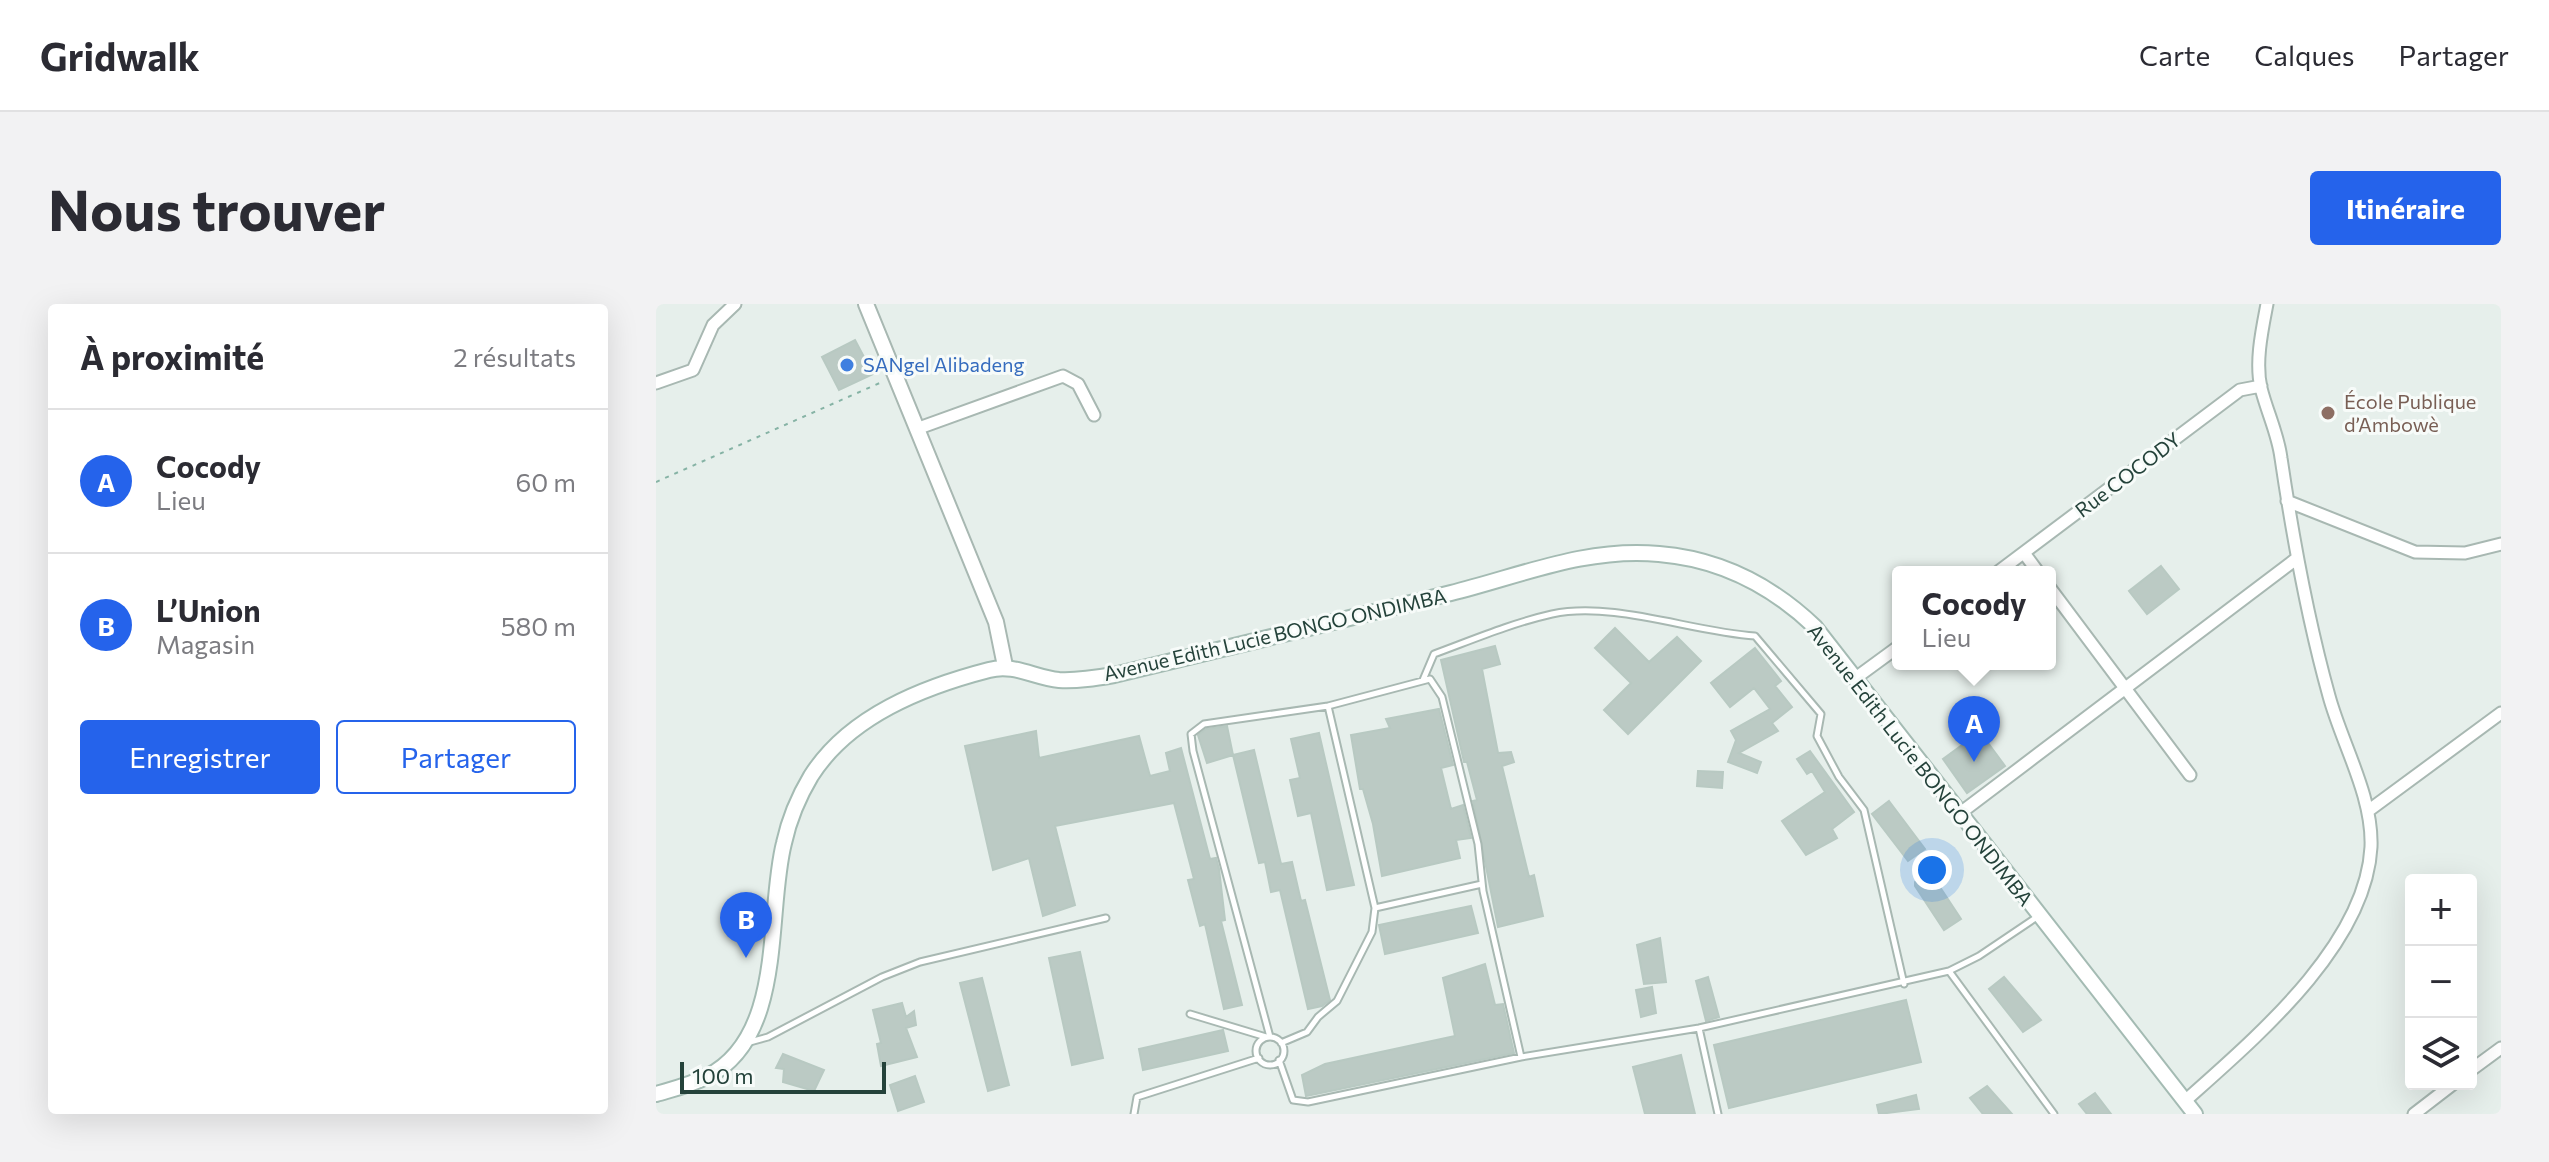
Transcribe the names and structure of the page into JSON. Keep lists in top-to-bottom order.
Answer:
{
  "streets": {
    "main road": ["Avenue Edith Lucie BONGO ONDIMBA"],
    "street": ["Rue COCODY"]
  },
  "places": ["SANgel Alibadeng", "École Publique d’Ambowè"],
  "scale_bar": "100 m",
  "page": {
    "header": "Gridwalk",
    "nav": ["Carte", "Calques", "Partager"],
    "buttons": [
      "Itinéraire",
      ["Enregistrer", "Partager"]
    ],
    "title": "Nous trouver",
    "heading": ["À proximité", "2 résultats"],
    "list": [
      {
        "mark": "A",
        "name": "Cocody",
        "note": "Lieu",
        "value": "60 m"
      },
      {
        "mark": "B",
        "name": "L’Union",
        "note": "Magasin",
        "value": "580 m"
      }
    ],
    "popup": ["Cocody", "Lieu"],
    "pins": ["A", "B"],
    "map_buttons": ["+", "−"],
    "scale": "100 m"
  }
}
